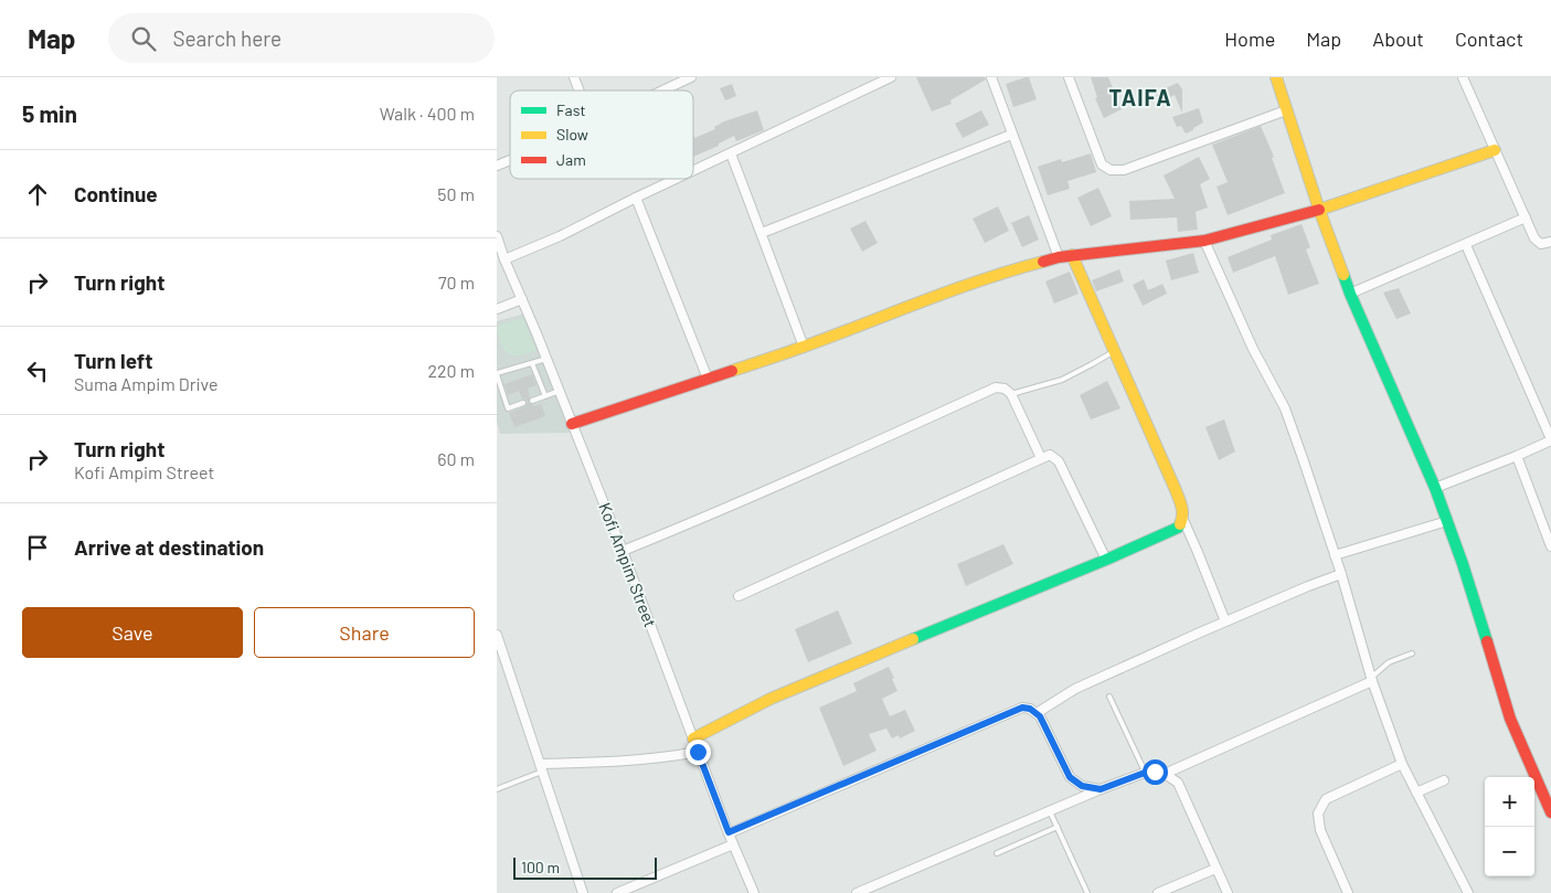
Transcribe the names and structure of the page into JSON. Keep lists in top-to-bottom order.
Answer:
{
  "streets": {
    "street": ["Kofi Ampim Street"]
  },
  "districts": ["TAIFA"],
  "legend": ["Fast", "Slow", "Jam"],
  "scale_bar": "100 m",
  "page": {
    "header": "Map",
    "search": "Search here",
    "nav": [
      "Home",
      "Map",
      "About",
      "Contact"
    ],
    "heading": ["5 min", "Walk · 400 m"],
    "list": [
      ["Continue", "50 m"],
      ["Turn right", "70 m"],
      ["Turn left", "Suma Ampim Drive", "220 m"],
      ["Turn right", "Kofi Ampim Street", "60 m"],
      "Arrive at destination"
    ],
    "buttons": ["Save", "Share"],
    "map_buttons": ["+", "−"],
    "scale": "100 m"
  }
}
